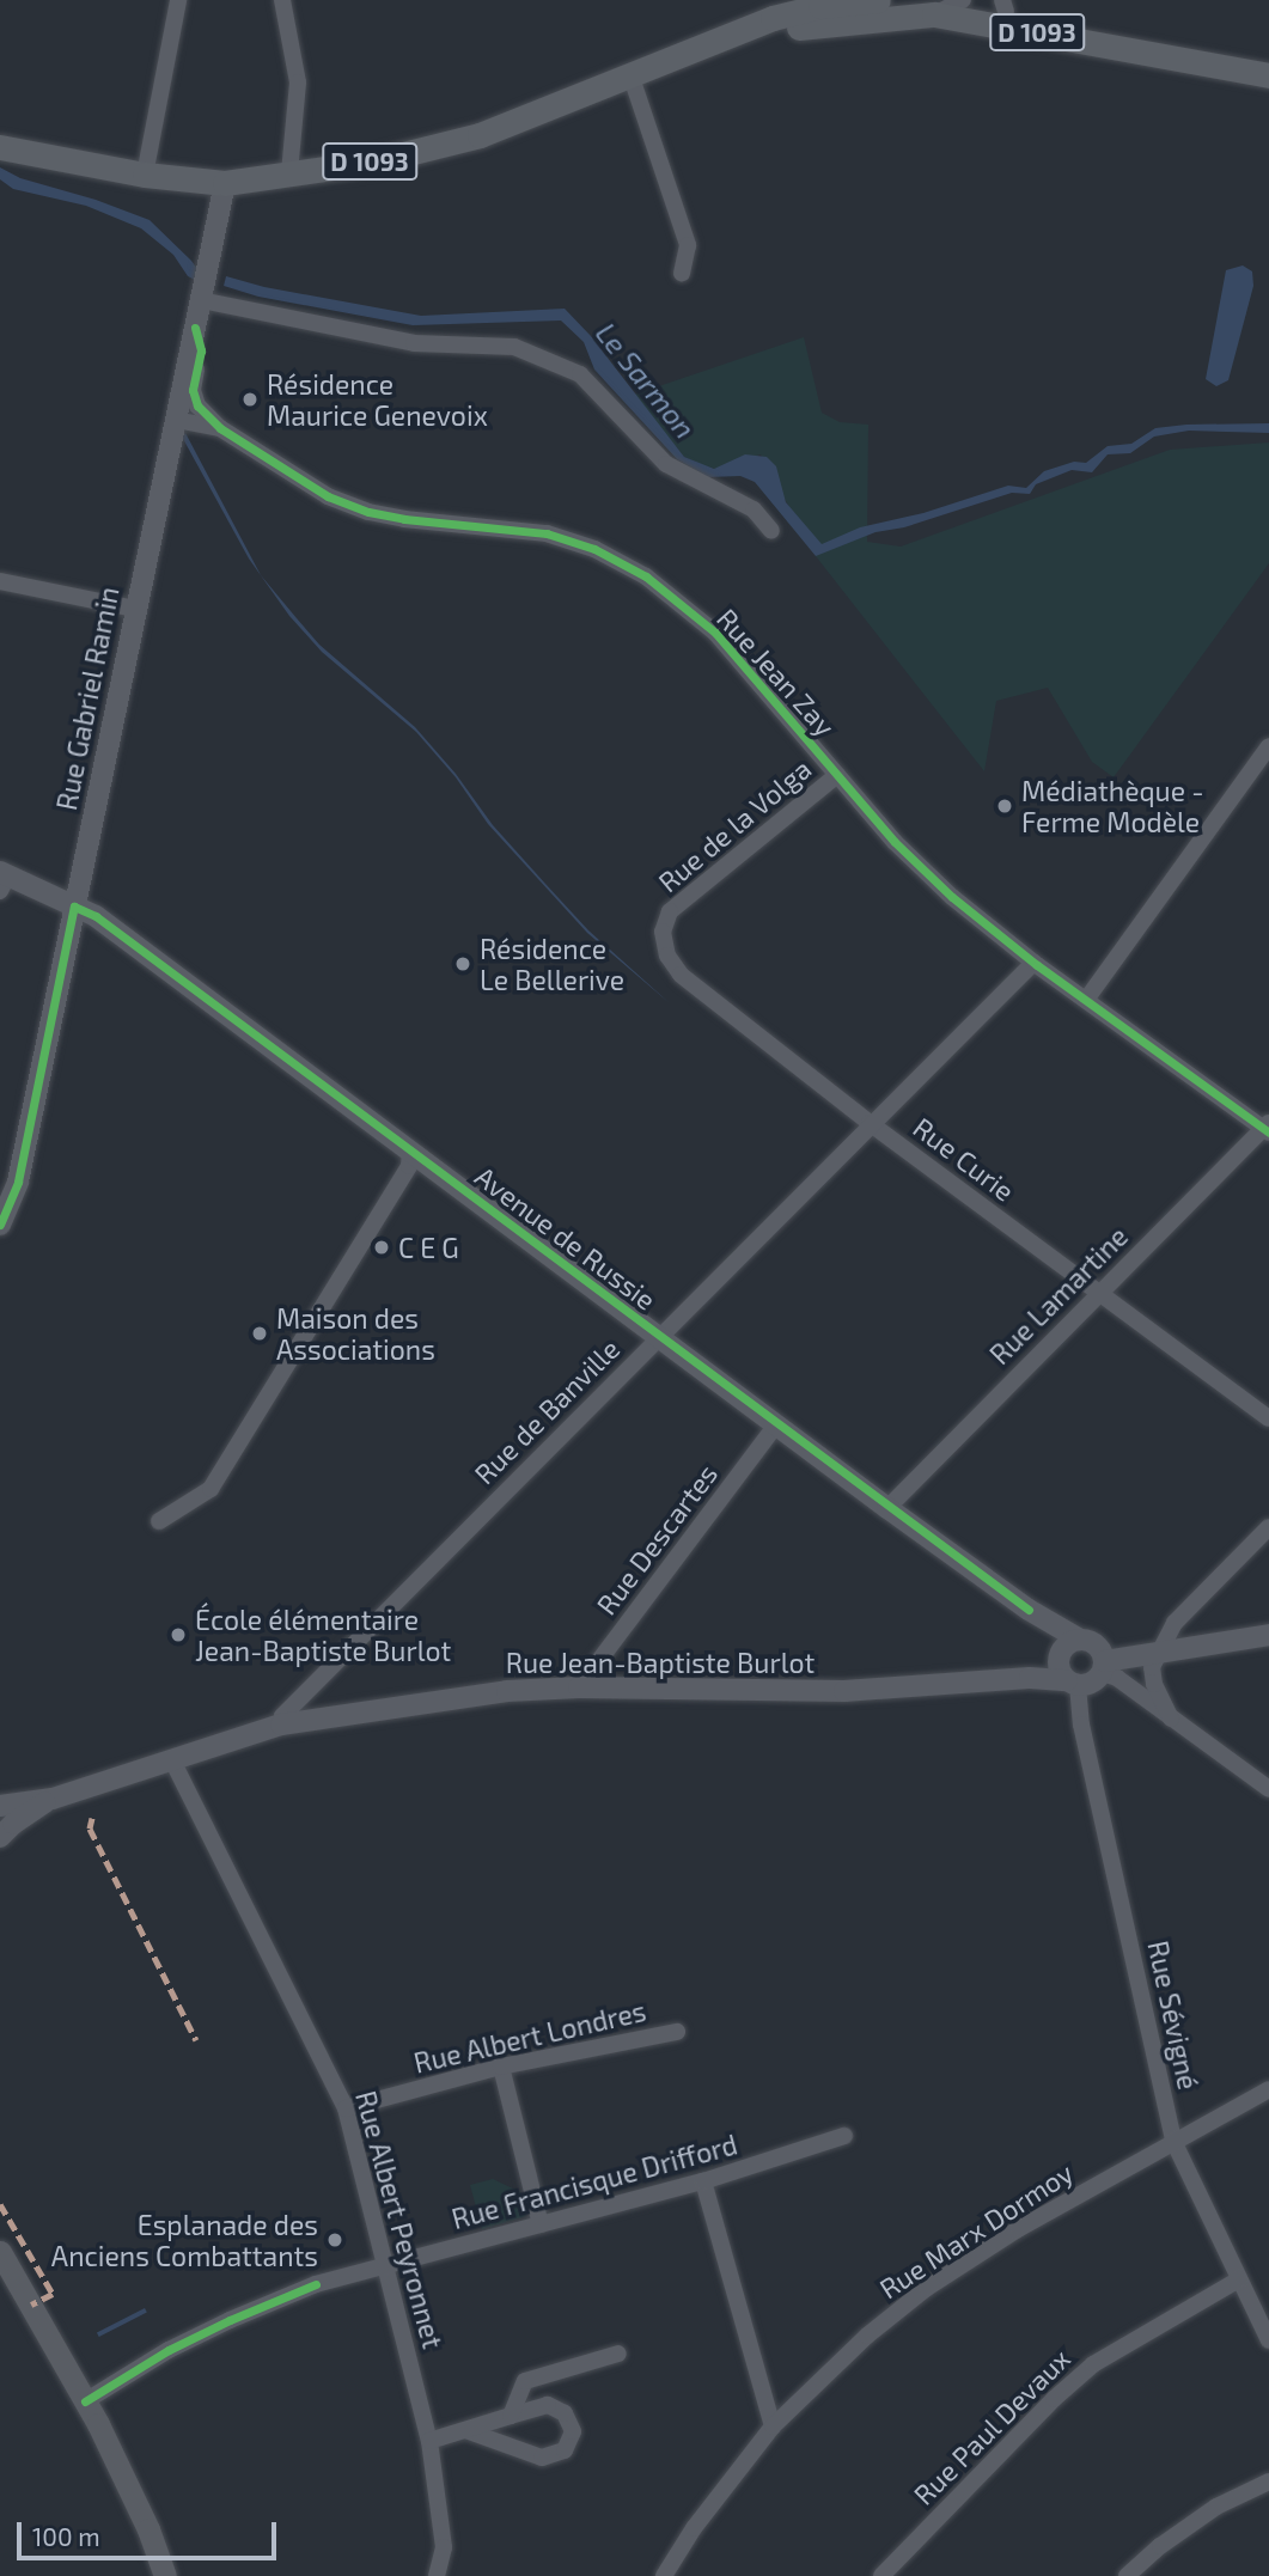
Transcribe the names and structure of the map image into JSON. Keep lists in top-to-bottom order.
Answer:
{
  "streets": {
    "main road": ["D 1093"],
    "street": [
      "Rue Jean Zay",
      "Rue Gabriel Ramin",
      "Rue de la Volga",
      "Rue Curie",
      "Avenue de Russie",
      "Rue Lamartine",
      "Rue de Banville",
      "Rue Descartes",
      "Rue Jean-Baptiste Burlot",
      "Rue Sévigné",
      "Rue Albert Londres",
      "Rue Francisque Drifford",
      "Rue Albert Peyronnet",
      "Rue Marx Dormoy",
      "Rue Paul Devaux"
    ]
  },
  "crossings": [
    ["D 1093", "Rue Gabriel Ramin"],
    ["Rue Jean Zay", "Rue Gabriel Ramin"],
    ["Rue Jean Zay", "Rue de la Volga"],
    ["Rue Jean Zay", "Rue Lamartine"],
    ["Rue Jean Zay", "Rue de Banville"],
    ["Rue Gabriel Ramin", "Avenue de Russie"],
    ["Rue de la Volga", "Rue Curie"],
    ["Rue Curie", "Rue Lamartine"],
    ["Rue Curie", "Rue de Banville"],
    ["Avenue de Russie", "Rue Lamartine"],
    ["Avenue de Russie", "Rue de Banville"],
    ["Avenue de Russie", "Rue Descartes"],
    ["Avenue de Russie", "Rue Jean-Baptiste Burlot"],
    ["Avenue de Russie", "Rue Sévigné"],
    ["Rue de Banville", "Rue Jean-Baptiste Burlot"],
    ["Rue Descartes", "Rue Jean-Baptiste Burlot"],
    ["Rue Jean-Baptiste Burlot", "Rue Sévigné"],
    ["Rue Jean-Baptiste Burlot", "Rue Albert Peyronnet"],
    ["Rue Sévigné", "Rue Marx Dormoy"],
    ["Rue Sévigné", "Rue Paul Devaux"],
    ["Rue Albert Londres", "Rue Albert Peyronnet"],
    ["Rue Francisque Drifford", "Rue Albert Peyronnet"]
  ],
  "water": ["Le Sarmon"],
  "places": [
    "Résidence Maurice Genevoix",
    "Médiathèque - Ferme Modèle",
    "Résidence Le Bellerive",
    "C E G",
    "Maison des Associations",
    "École élémentaire Jean-Baptiste Burlot",
    "Esplanade des Anciens Combattants"
  ],
  "scale_bar": "100 m"
}
